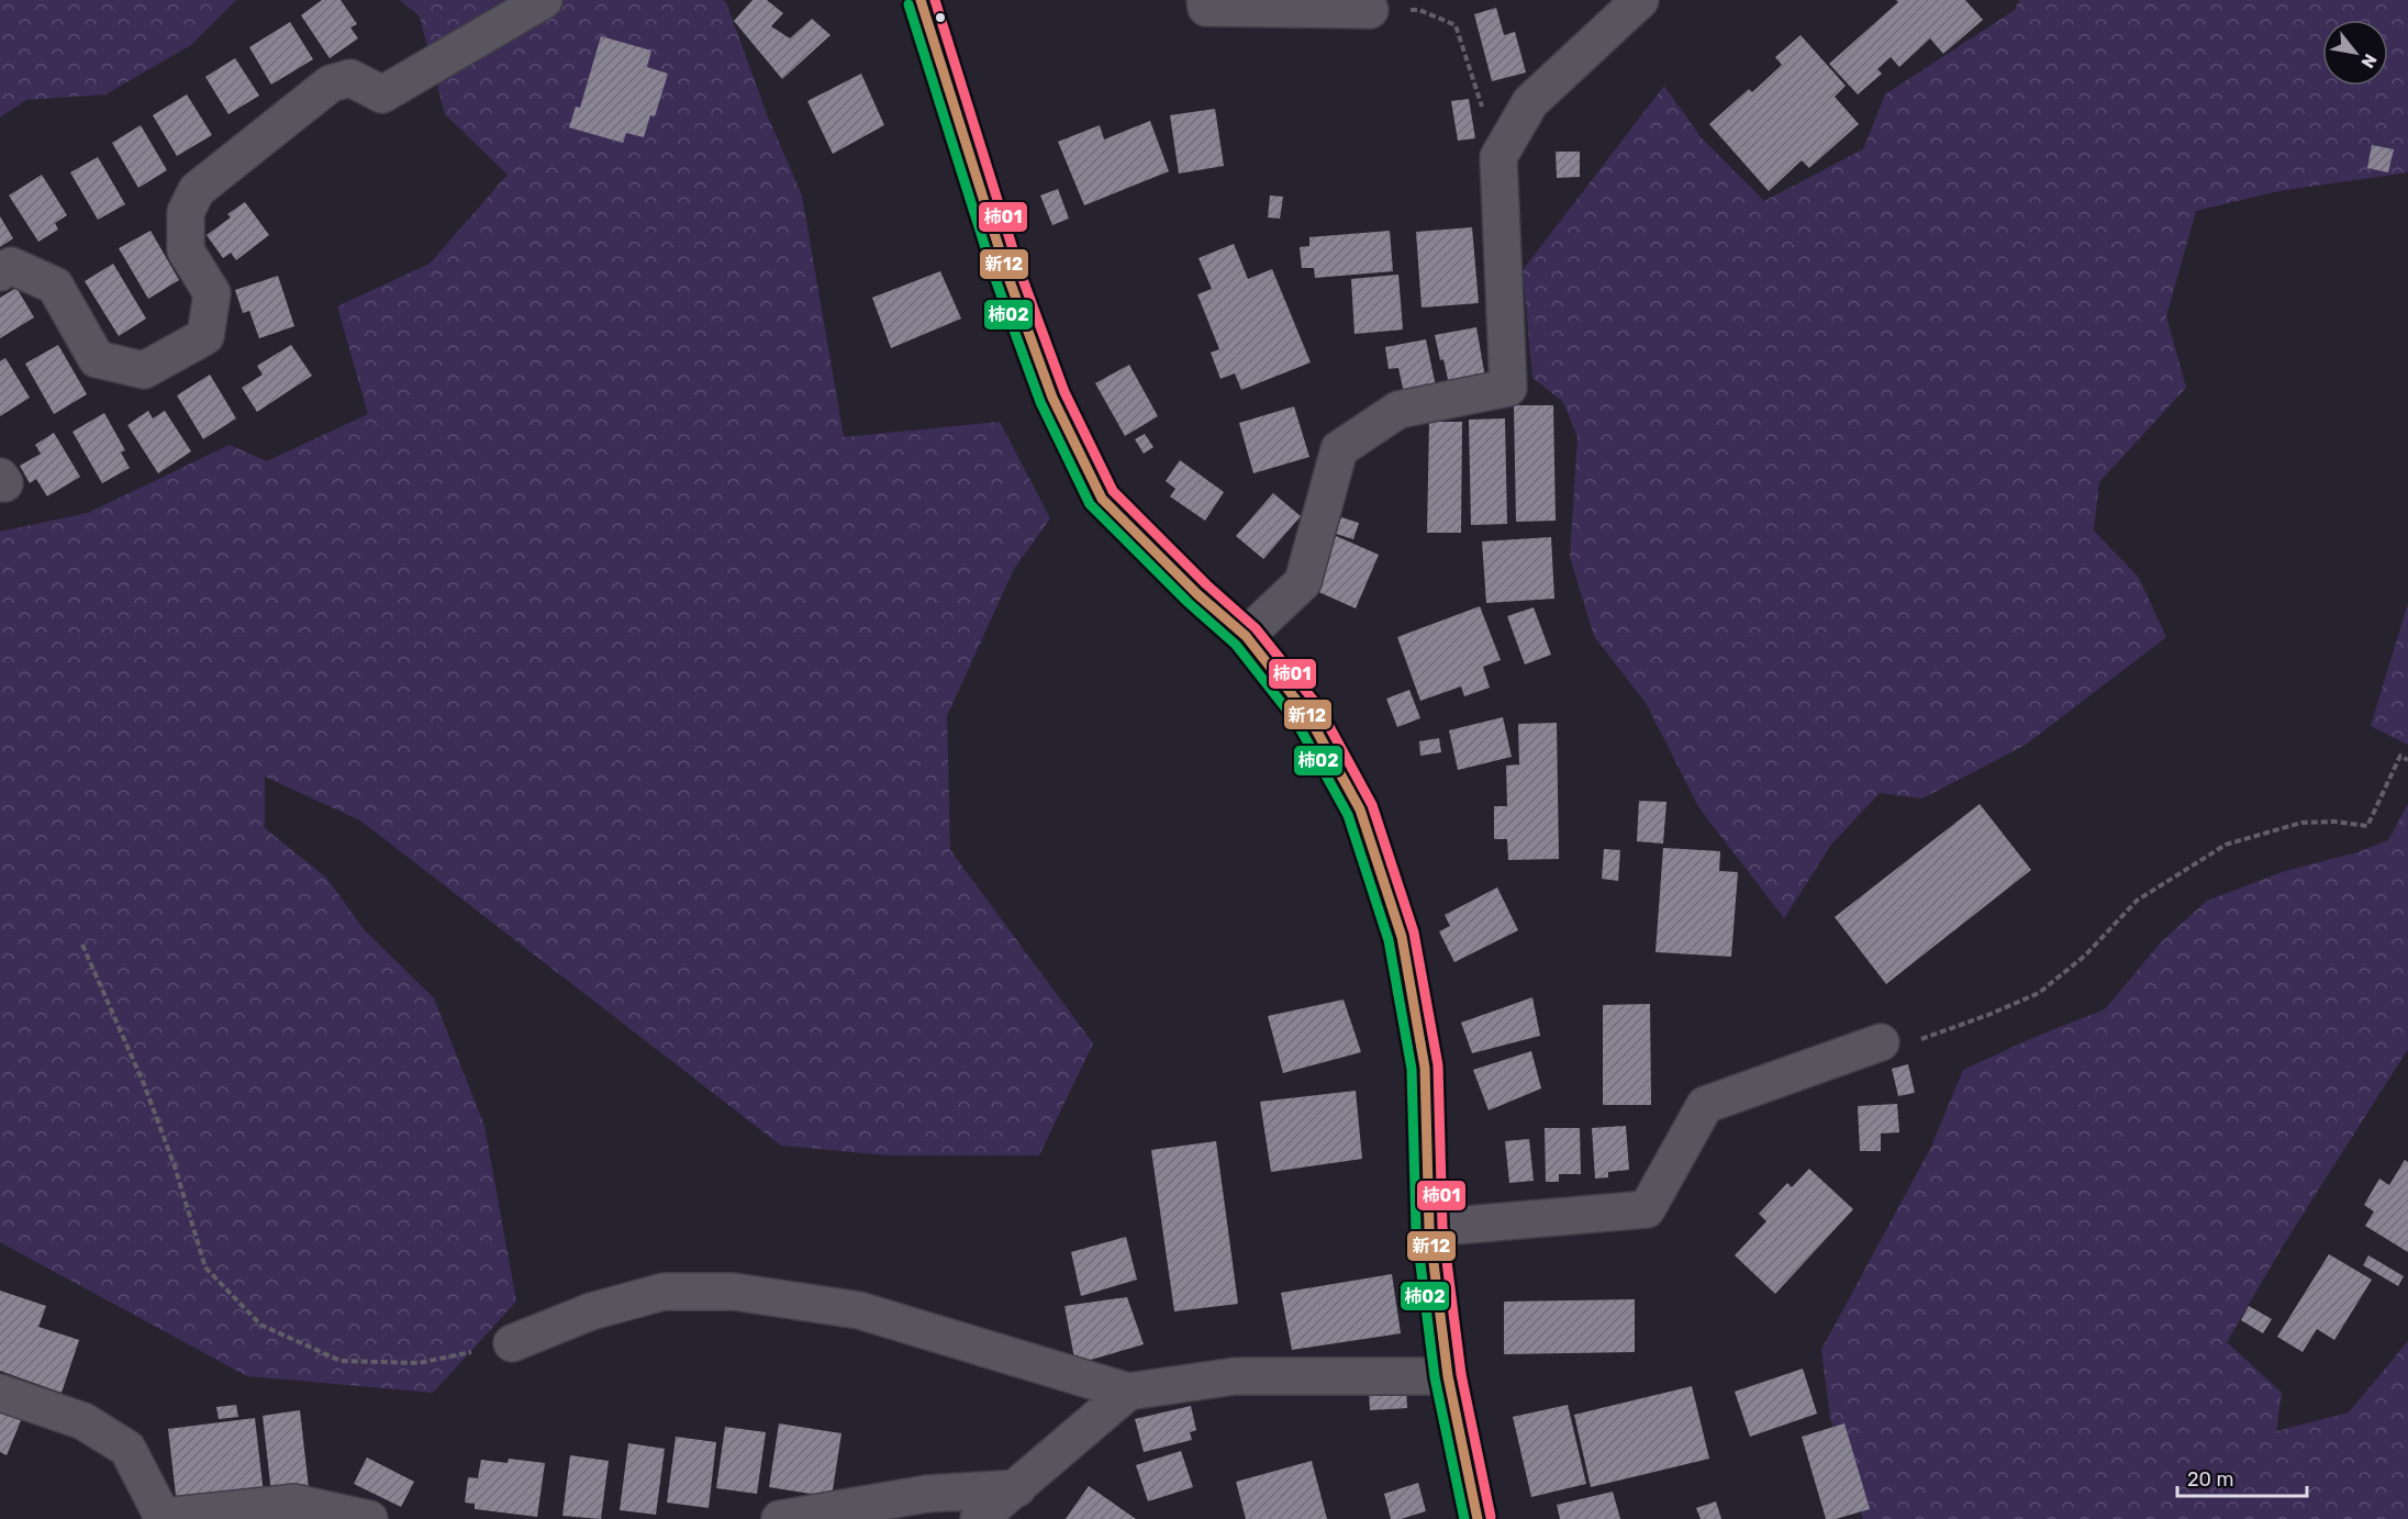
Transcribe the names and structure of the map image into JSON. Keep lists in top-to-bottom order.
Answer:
{
  "lines": ["transit line 新12", "transit line 柿01", "transit line 柿02"],
  "scale_bar": "20 m",
  "north": "bottom right"
}
